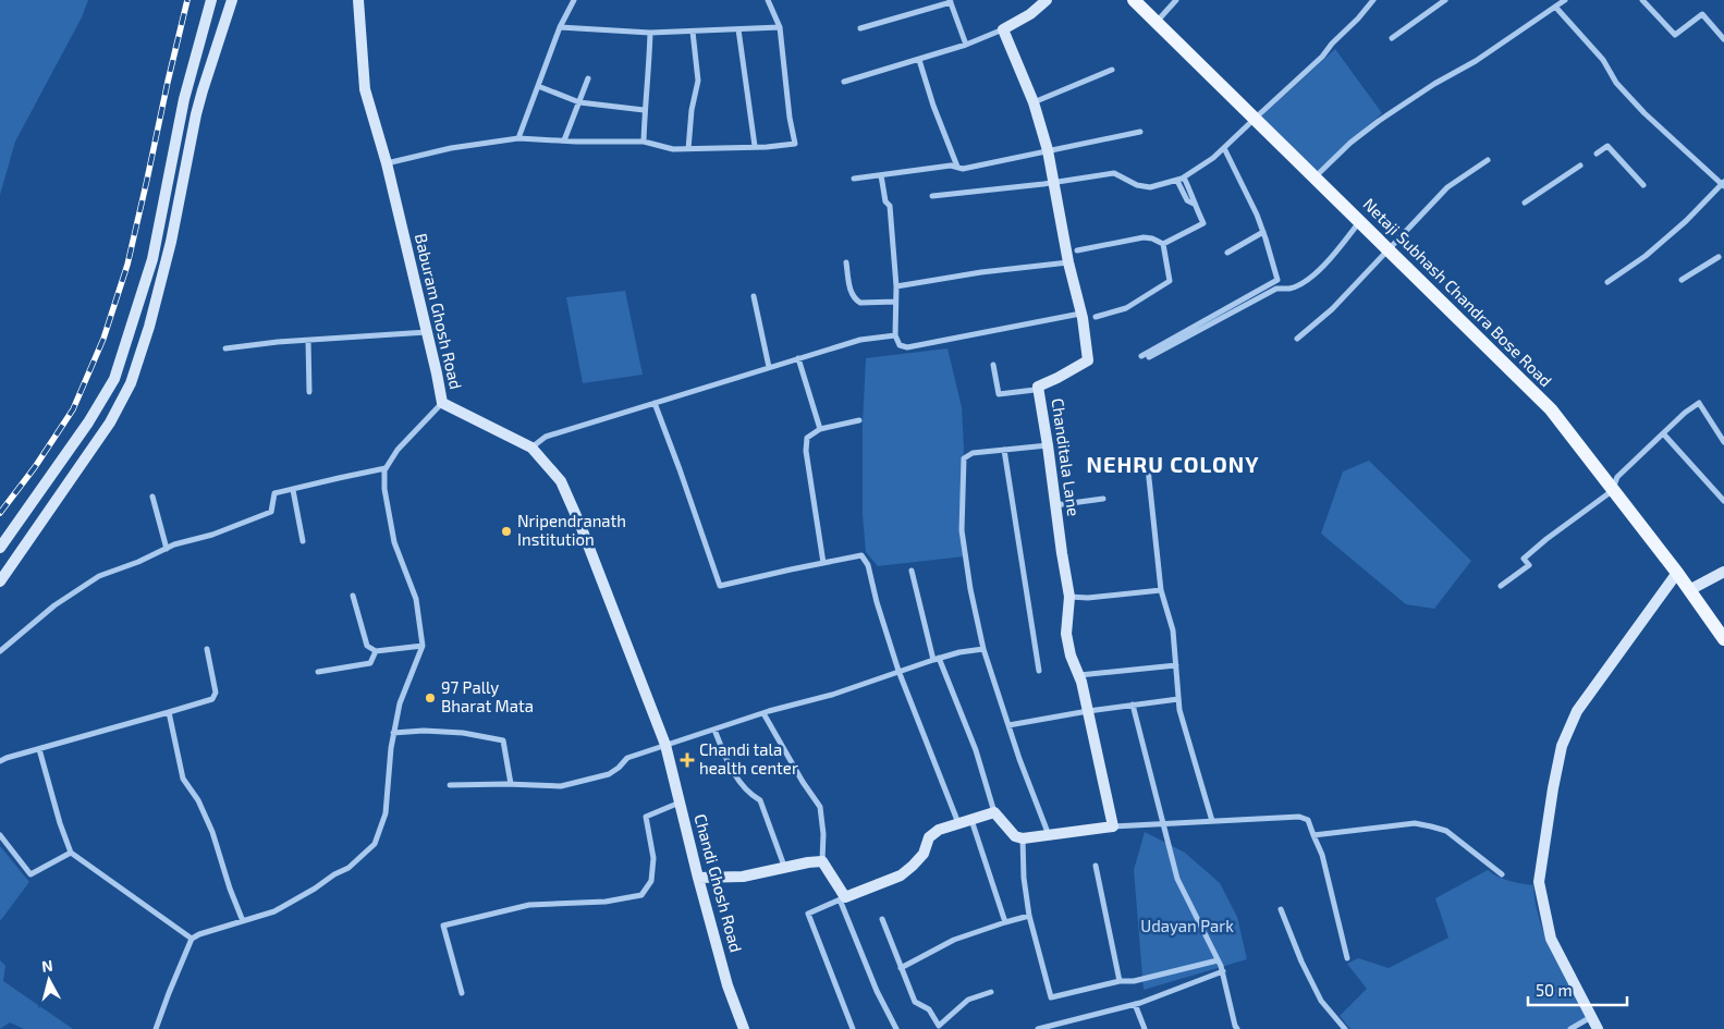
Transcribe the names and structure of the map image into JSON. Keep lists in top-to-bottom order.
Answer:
{
  "streets": {
    "main road": ["Netaji Subhash Chandra Bose Road"],
    "street": ["Baburam Ghosh Road", "Chanditala Lane", "Chandi Ghosh Road"]
  },
  "crossings": [
    ["Baburam Ghosh Road", "Chandi Ghosh Road"]
  ],
  "districts": ["NEHRU COLONY"],
  "parks": ["Udayan Park"],
  "places": {
    "other": ["Nripendranath Institution", "97 Pally Bharat Mata"],
    "health": ["Chandi tala health center"]
  },
  "scale_bar": "50 m",
  "north": "top"
}
